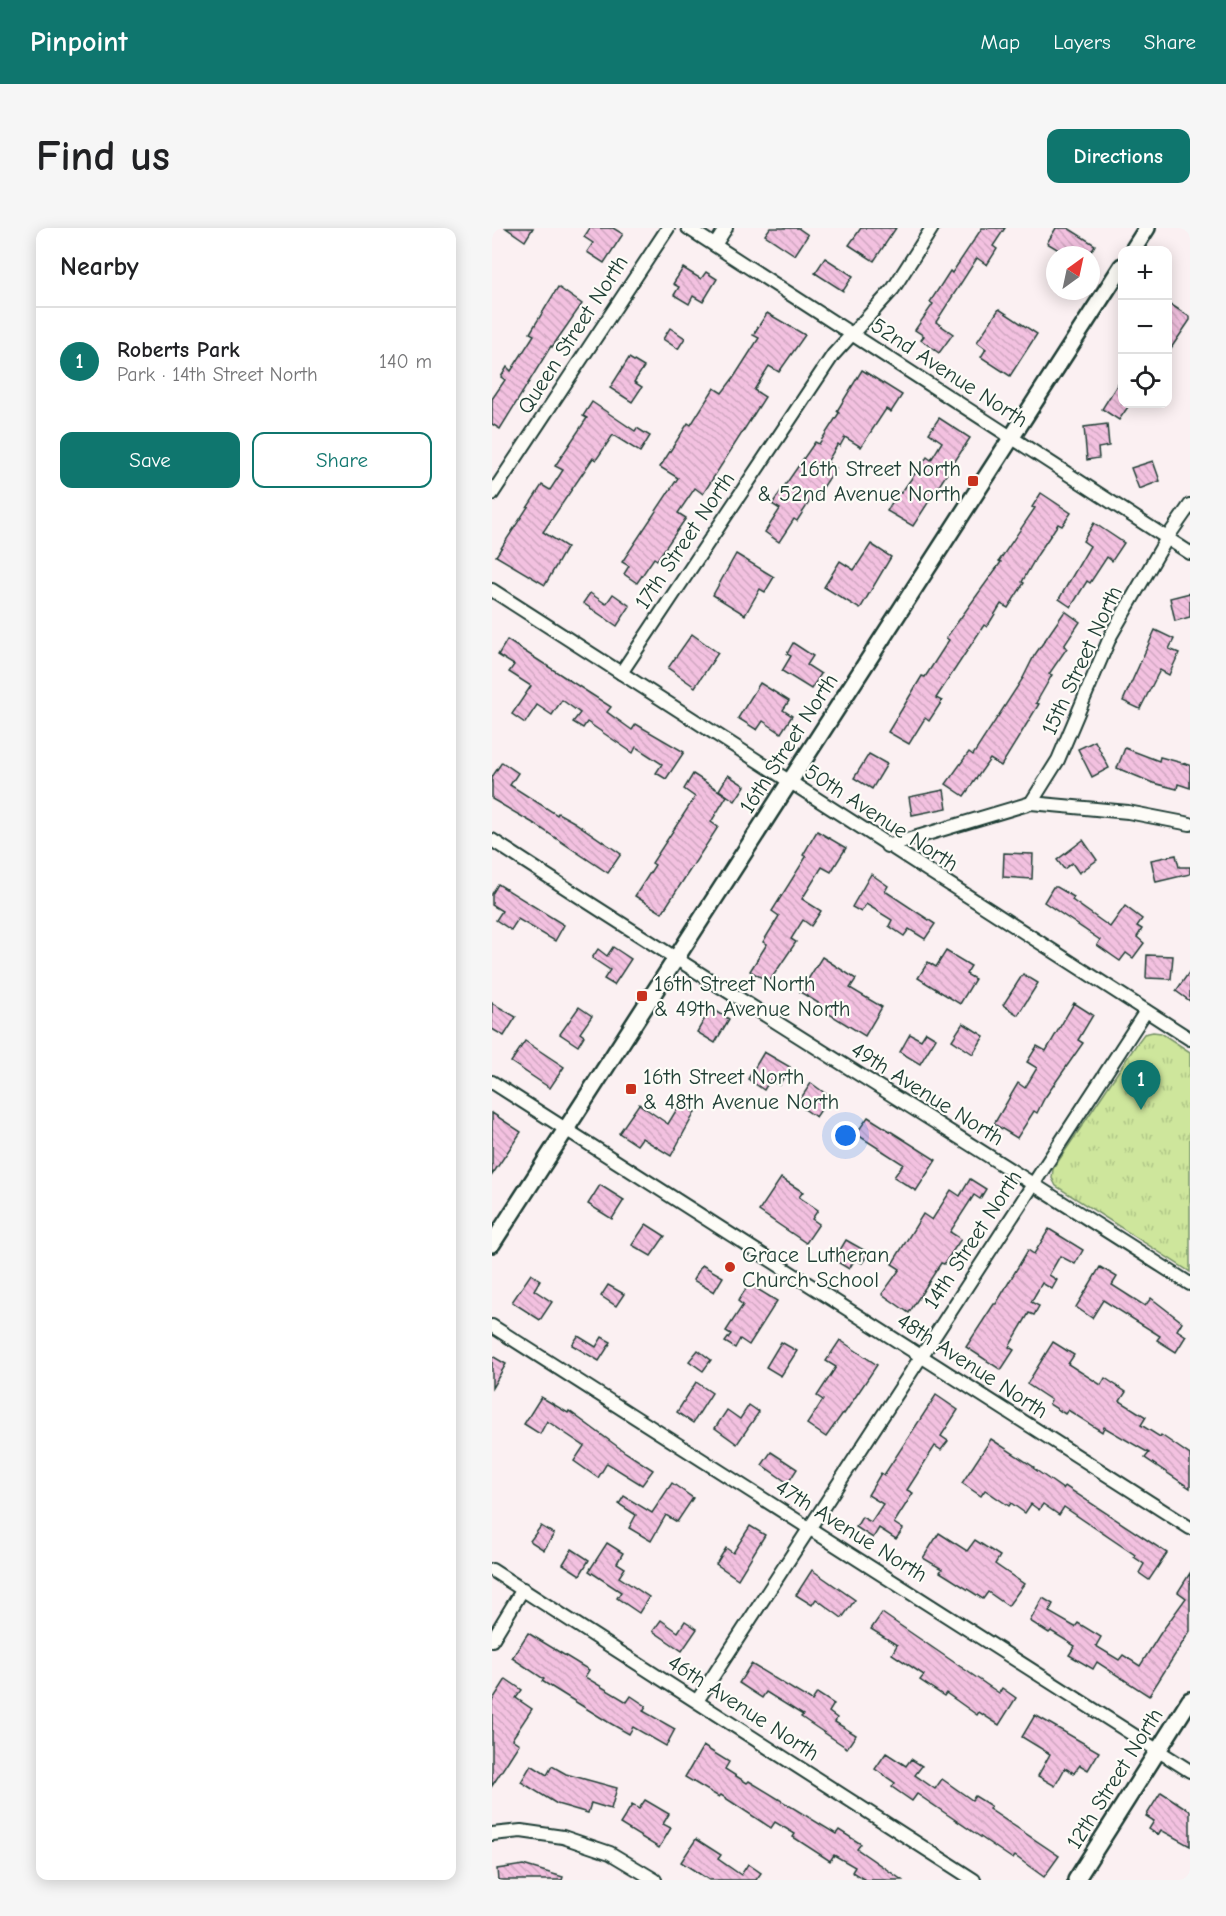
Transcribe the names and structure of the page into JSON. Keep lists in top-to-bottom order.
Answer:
{
  "streets": {
    "street": [
      "Queen Street North",
      "52nd Avenue North",
      "17th Street North",
      "15th Street North",
      "16th Street North",
      "50th Avenue North",
      "49th Avenue North",
      "14th Street North",
      "48th Avenue North",
      "47th Avenue North",
      "46th Avenue North",
      "12th Street North"
    ]
  },
  "crossings": [
    ["52nd Avenue North", "17th Street North"],
    ["52nd Avenue North", "15th Street North"],
    ["52nd Avenue North", "16th Street North"],
    ["17th Street North", "50th Avenue North"],
    ["16th Street North", "50th Avenue North"],
    ["16th Street North", "49th Avenue North"],
    ["16th Street North", "48th Avenue North"],
    ["50th Avenue North", "14th Street North"],
    ["49th Avenue North", "14th Street North"],
    ["14th Street North", "48th Avenue North"],
    ["14th Street North", "47th Avenue North"],
    ["14th Street North", "46th Avenue North"],
    ["47th Avenue North", "12th Street North"]
  ],
  "places": {
    "transit": ["16th Street North & 52nd Avenue North", "16th Street North & 49th Avenue North", "16th Street North & 48th Avenue North"],
    "other": ["Grace Lutheran Church School"]
  },
  "north": "top right",
  "page": {
    "header": "Pinpoint",
    "nav": ["Map", "Layers", "Share"],
    "buttons": [
      "Directions",
      ["Save", "Share"]
    ],
    "title": "Find us",
    "heading": "Nearby",
    "map_buttons": ["+", "−"],
    "list": [
      {
        "mark": "1",
        "name": "Roberts Park",
        "note": "Park · 14th Street North",
        "value": "140 m"
      }
    ],
    "pins": "1"
  }
}
